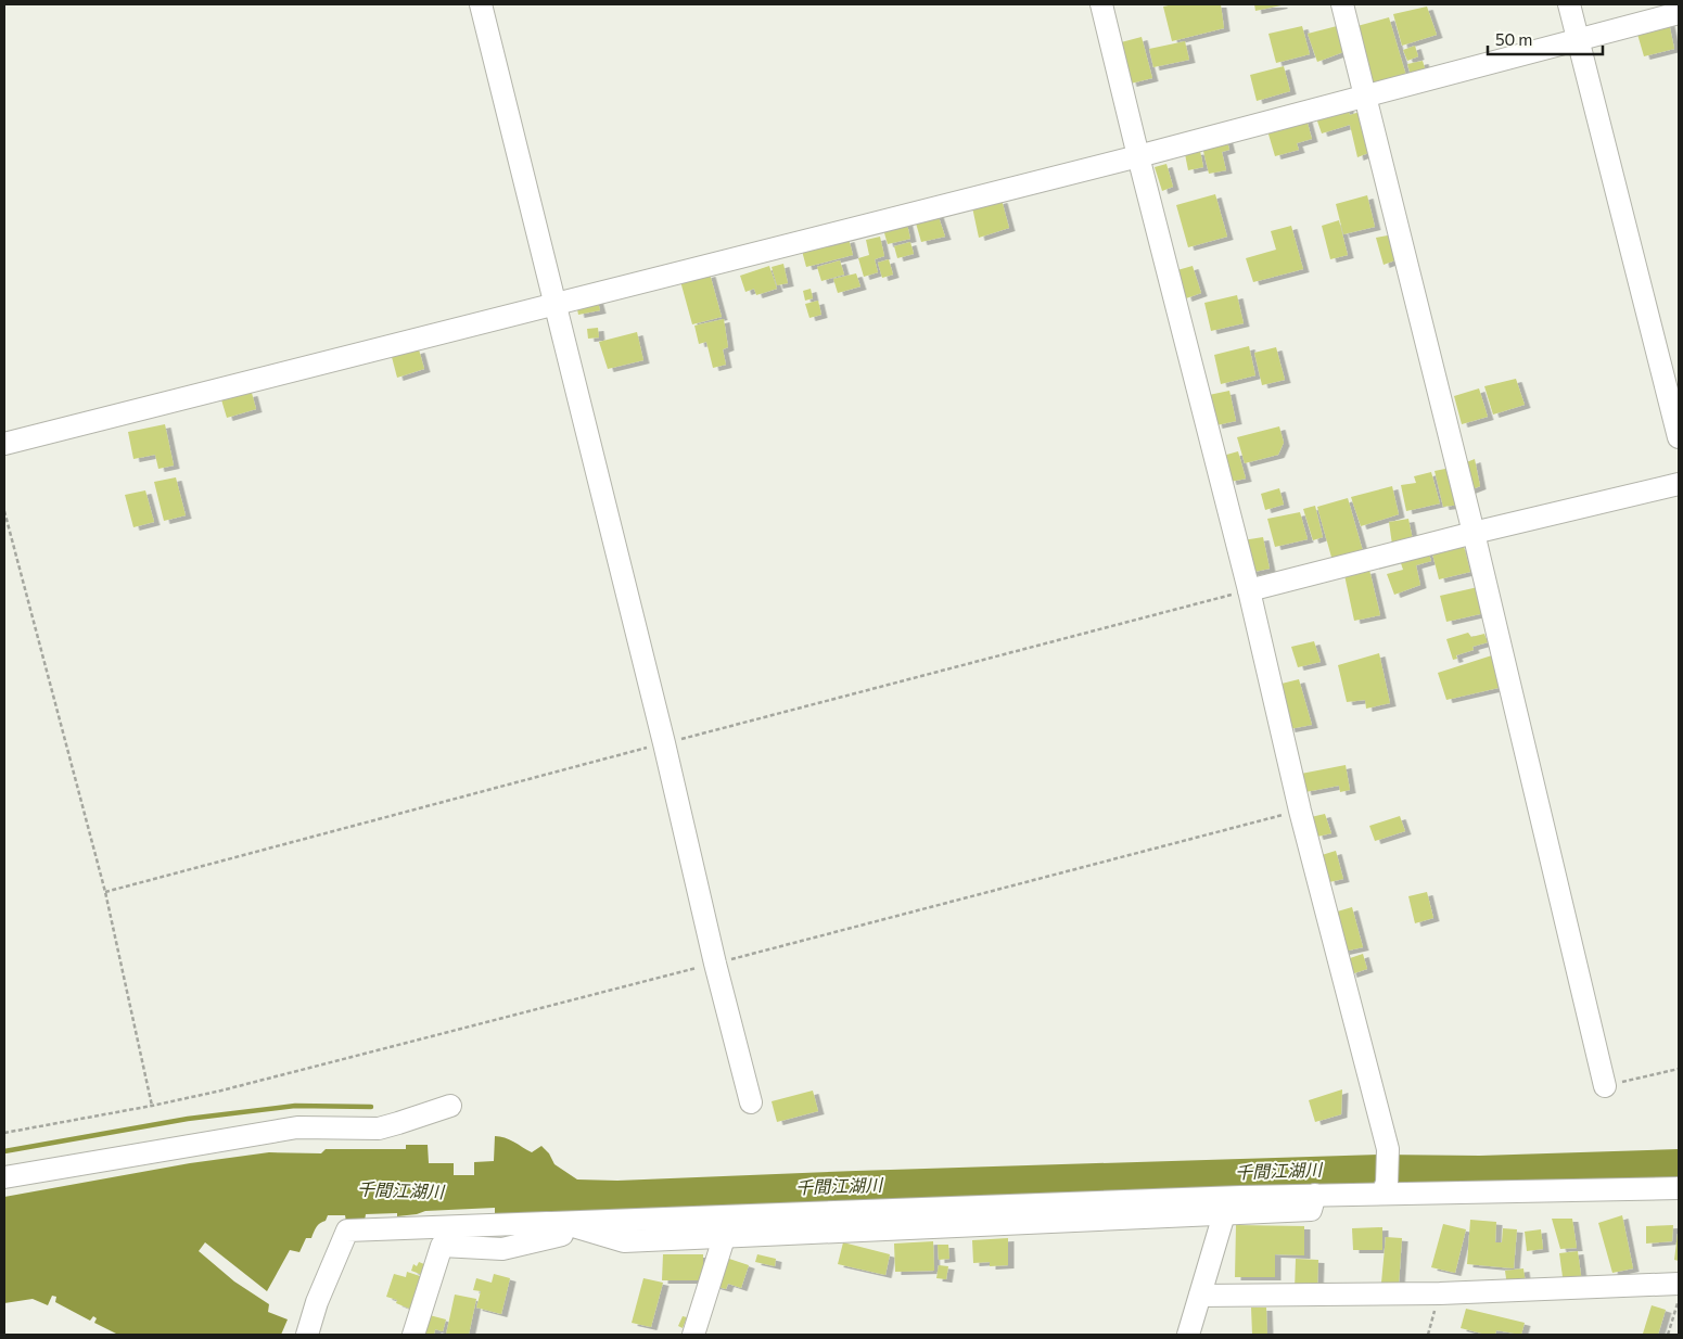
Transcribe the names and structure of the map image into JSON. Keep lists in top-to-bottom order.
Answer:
{
  "water": ["千間江湖川"],
  "scale_bar": "50 m"
}
